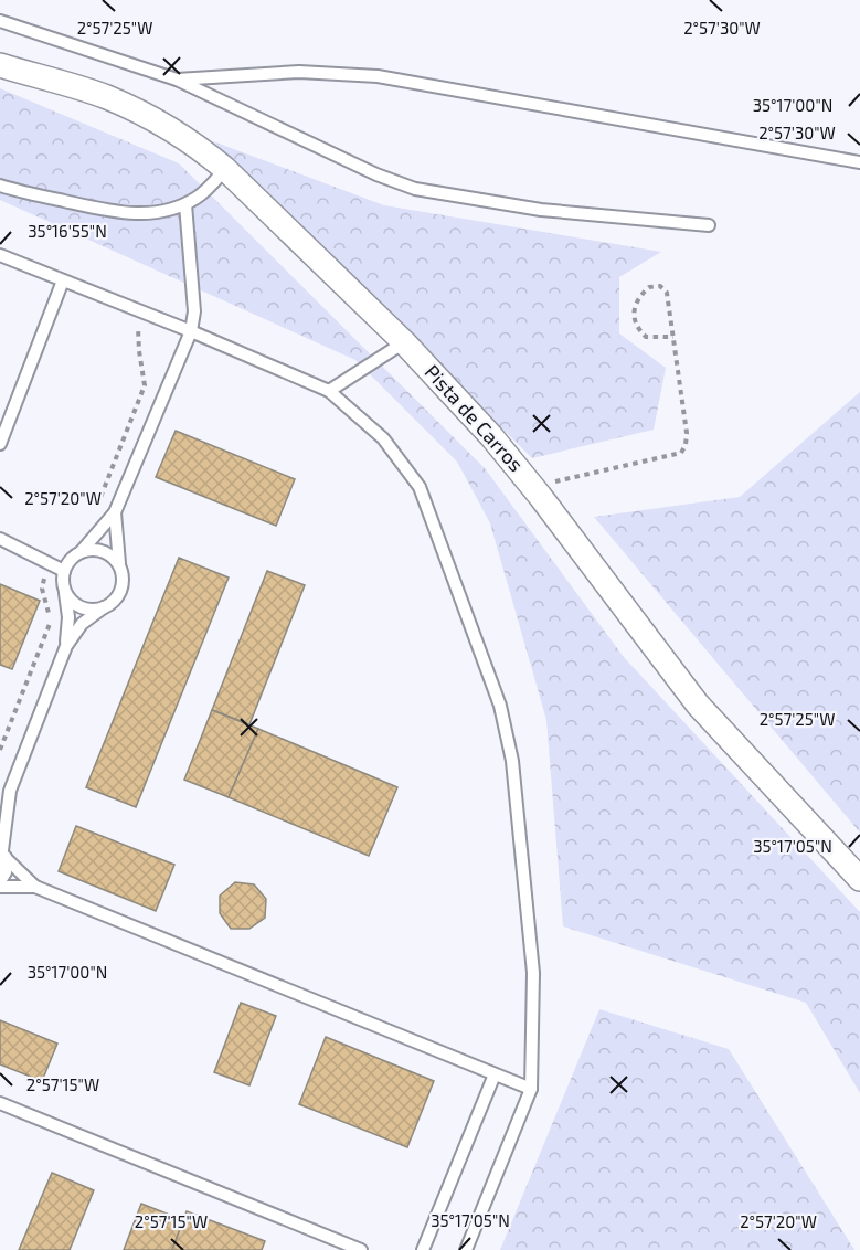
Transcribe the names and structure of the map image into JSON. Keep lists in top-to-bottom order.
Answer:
{
  "streets": {
    "street": ["Pista de Carros"]
  },
  "coordinates": [
    "2°57'25\"W",
    "2°57'30\"W",
    "35°17'00\"N",
    "35°16'55\"N",
    "2°57'20\"W",
    "35°17'05\"N",
    "2°57'15\"W"
  ]
}
